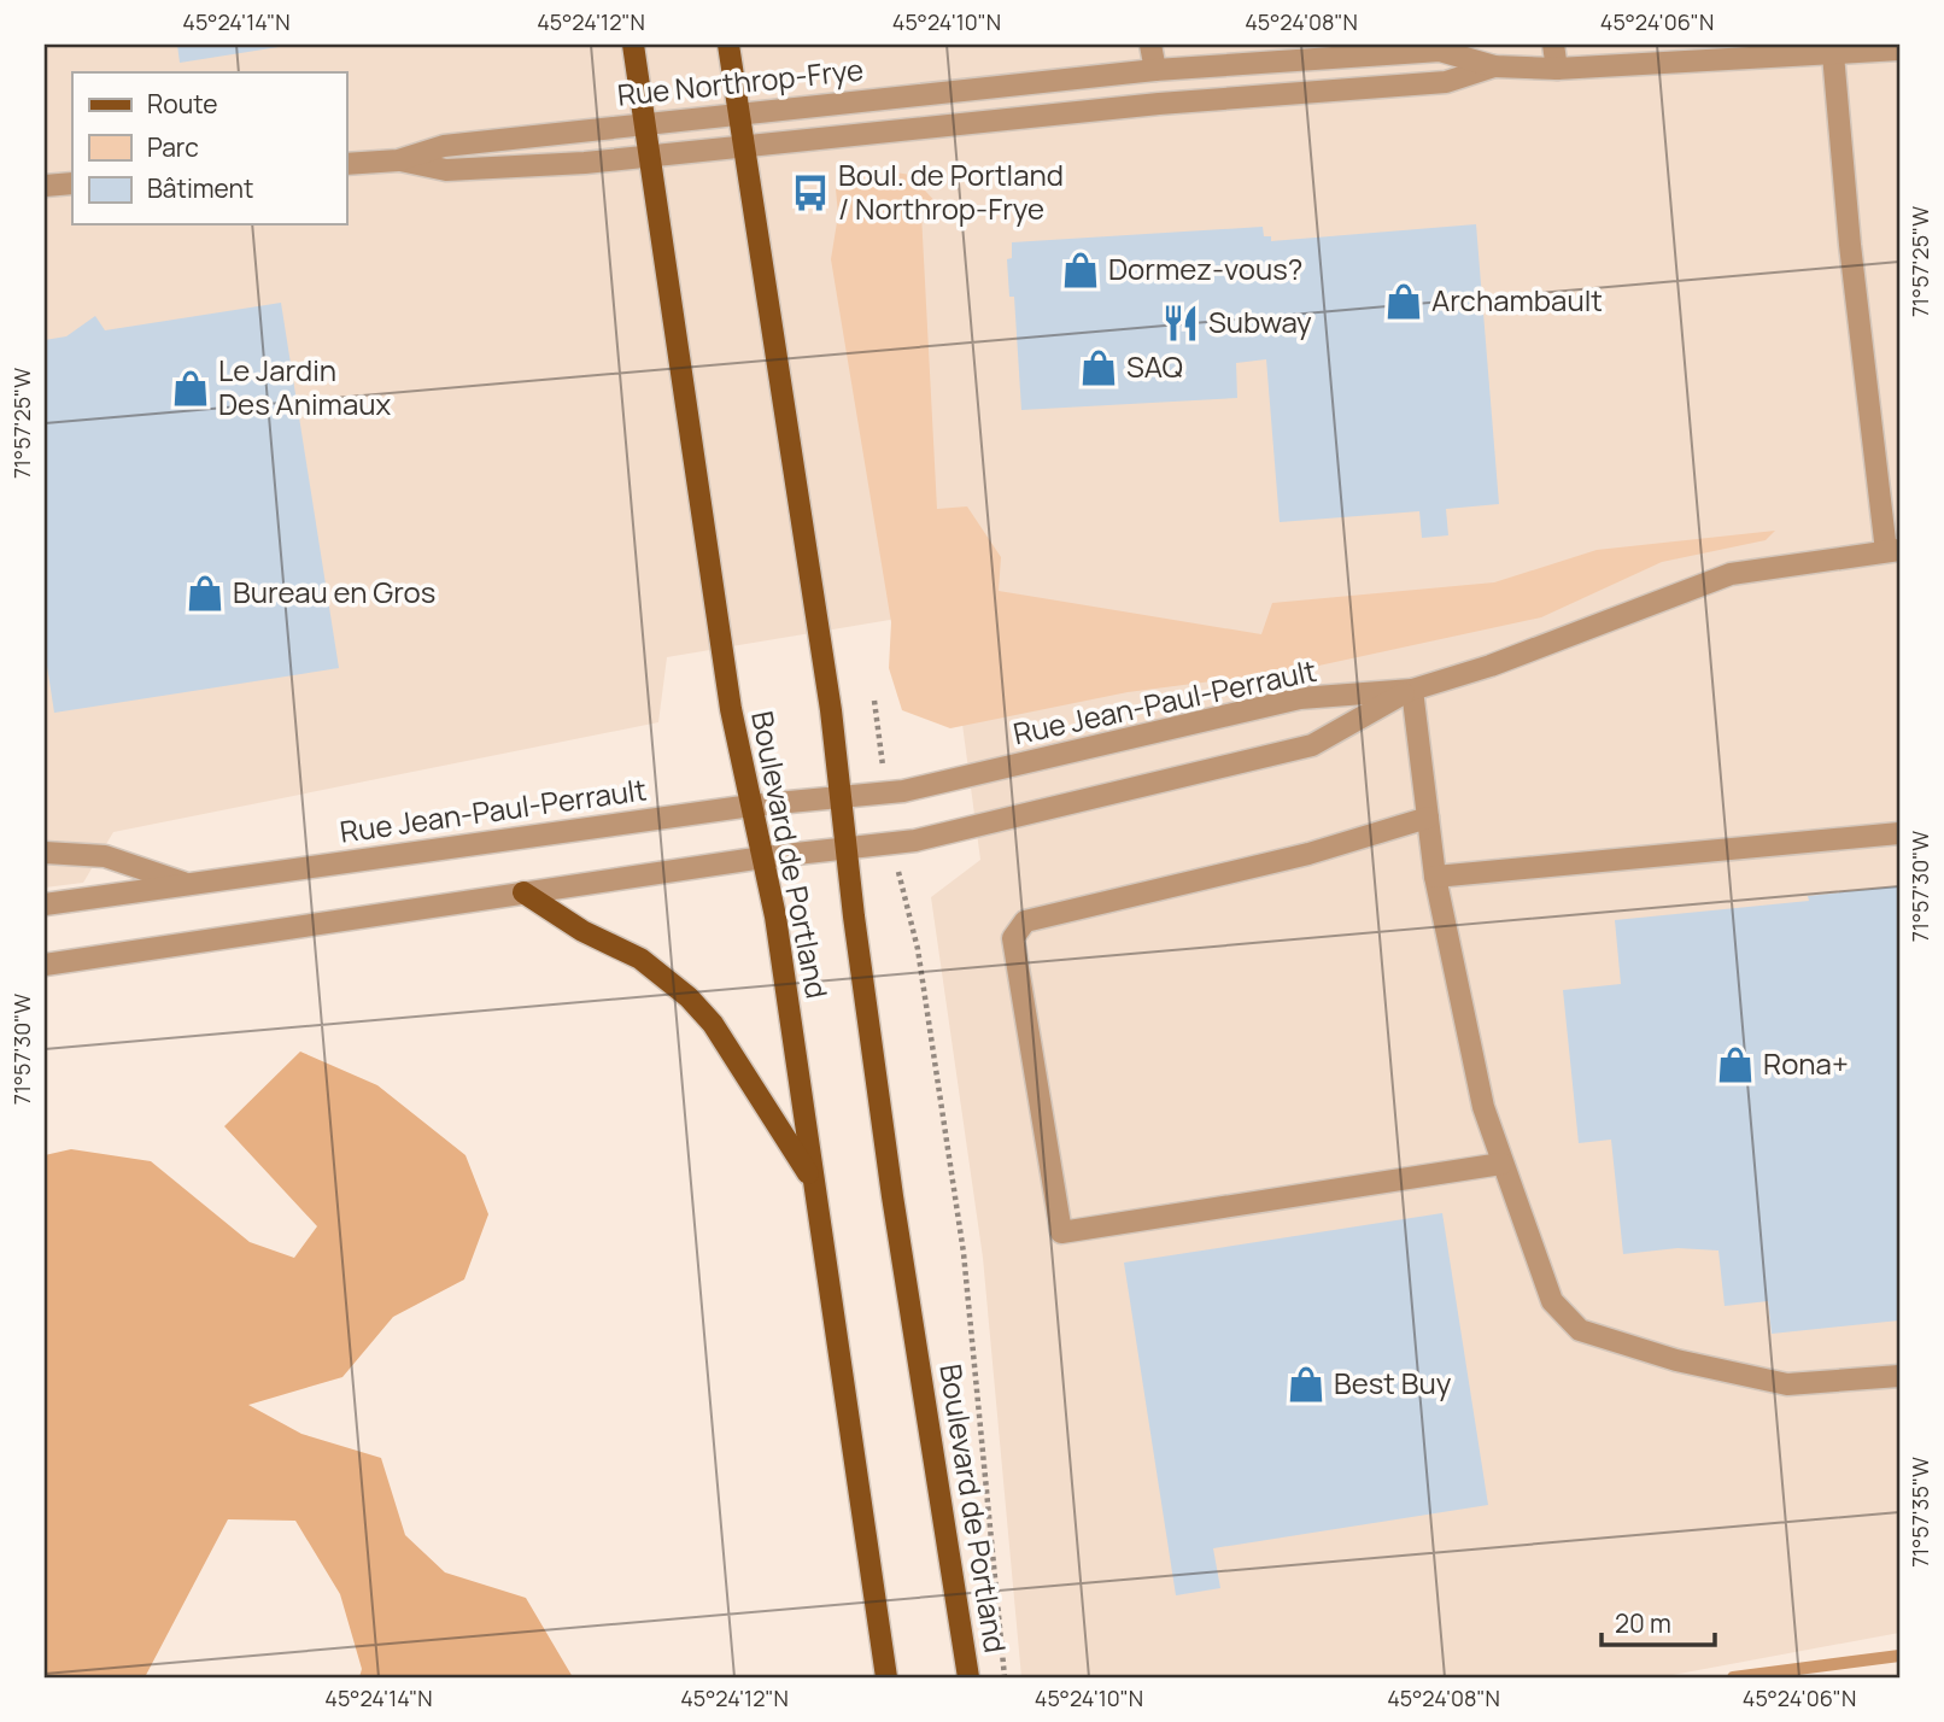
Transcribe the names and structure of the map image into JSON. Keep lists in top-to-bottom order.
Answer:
{
  "streets": {
    "main road": ["Boulevard de Portland"],
    "street": ["Rue Northrop-Frye", "Rue Jean-Paul-Perrault"]
  },
  "crossings": [
    ["Rue Northrop-Frye", "Boulevard de Portland"],
    ["Rue Jean-Paul-Perrault", "Boulevard de Portland"]
  ],
  "places": {
    "bus stop": ["Boul. de Portland / Northrop-Frye"],
    "shop": [
      "Dormez-vous?",
      "Archambault",
      "SAQ",
      "Le Jardin Des Animaux",
      "Bureau en Gros",
      "Rona+",
      "Best Buy"
    ],
    "restaurant": ["Subway"]
  },
  "legend": ["Route", "Parc", "Bâtiment"],
  "scale_bar": "20 m",
  "coordinates": [
    "45°24'14\"N",
    "45°24'12\"N",
    "45°24'10\"N",
    "45°24'08\"N",
    "45°24'06\"N",
    "71°57'25\"W",
    "71°57'30\"W",
    "71°57'35\"W"
  ]
}
